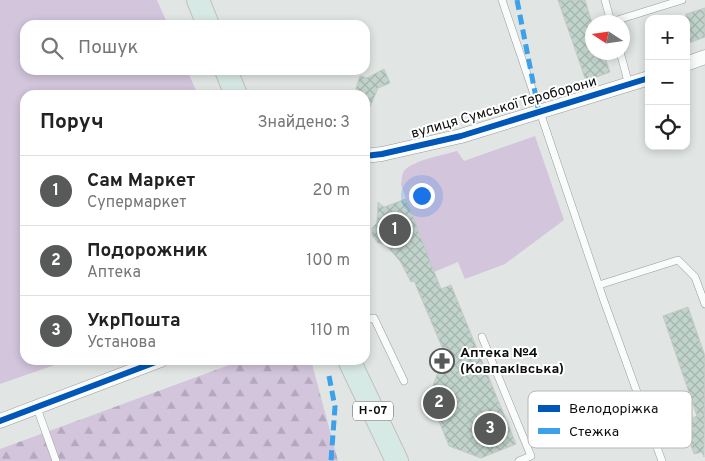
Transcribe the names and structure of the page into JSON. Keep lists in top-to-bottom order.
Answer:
{
  "streets": {
    "main road": ["Н-07"],
    "street": ["вулиця Сумської Тероборони"]
  },
  "places": {
    "pharmacy": ["Аптека №4 (Ковпаківська)"]
  },
  "legend": ["Велодоріжка", "Стежка"],
  "north": "left",
  "page": {
    "map_buttons": ["+", "−"],
    "search": "Пошук",
    "heading": ["Поруч", "Знайдено: 3"],
    "list": [
      {
        "mark": "1",
        "name": "Сам Маркет",
        "note": "Супермаркет",
        "value": "20 m"
      },
      {
        "mark": "2",
        "name": "Подорожник",
        "note": "Аптека",
        "value": "100 m"
      },
      {
        "mark": "3",
        "name": "УкрПошта",
        "note": "Установа",
        "value": "110 m"
      }
    ],
    "pins": ["1", "2", "3"]
  }
}
